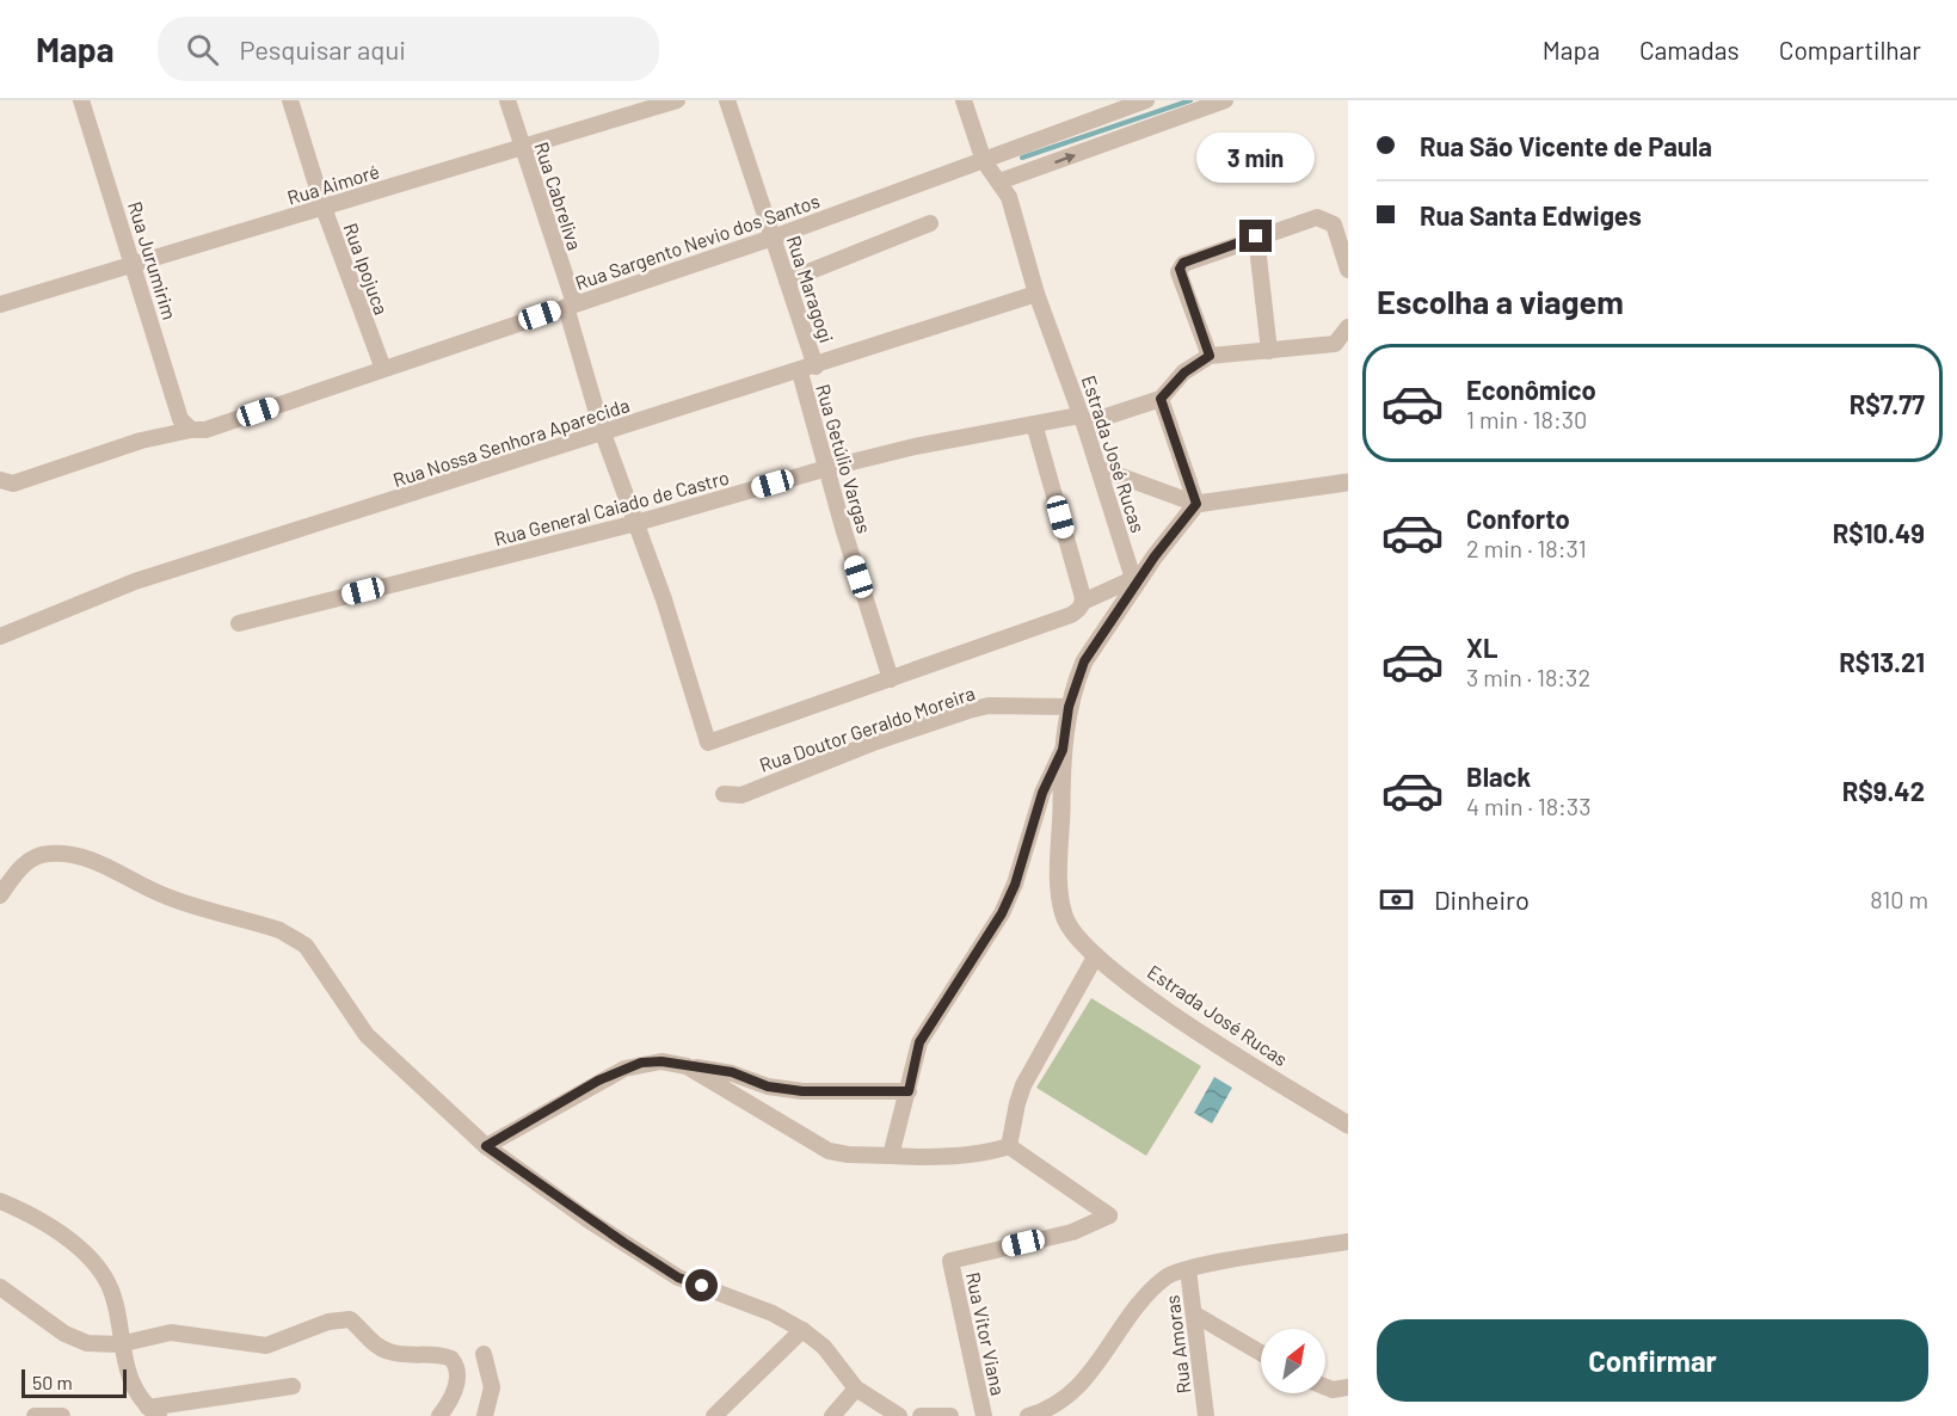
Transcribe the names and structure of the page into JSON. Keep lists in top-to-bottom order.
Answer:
{
  "streets": {
    "street": [
      "Rua Aimoré",
      "Rua Cabreliva",
      "Rua Sargento Nevio dos Santos",
      "Rua Jurumirim",
      "Rua Ipojuca",
      "Rua Maragogi",
      "Rua Nossa Senhora Aparecida",
      "Estrada José Rucas",
      "Rua Getúlio Vargas",
      "Rua General Caiado de Castro",
      "Rua Doutor Geraldo Moreira",
      "Rua Vitor Viana",
      "Rua Amoras"
    ]
  },
  "crossings": [
    ["Rua Aimoré", "Rua Cabreliva"],
    ["Rua Aimoré", "Rua Jurumirim"],
    ["Rua Aimoré", "Rua Ipojuca"],
    ["Rua Cabreliva", "Rua Sargento Nevio dos Santos"],
    ["Rua Cabreliva", "Rua Nossa Senhora Aparecida"],
    ["Rua Cabreliva", "Rua Getúlio Vargas"],
    ["Rua Cabreliva", "Rua General Caiado de Castro"],
    ["Rua Sargento Nevio dos Santos", "Rua Jurumirim"],
    ["Rua Sargento Nevio dos Santos", "Rua Ipojuca"],
    ["Rua Sargento Nevio dos Santos", "Rua Maragogi"],
    ["Rua Sargento Nevio dos Santos", "Estrada José Rucas"],
    ["Rua Maragogi", "Rua Nossa Senhora Aparecida"],
    ["Rua Maragogi", "Rua Getúlio Vargas"],
    ["Rua Nossa Senhora Aparecida", "Estrada José Rucas"],
    ["Rua Nossa Senhora Aparecida", "Rua Getúlio Vargas"],
    ["Estrada José Rucas", "Rua General Caiado de Castro"],
    ["Estrada José Rucas", "Rua Doutor Geraldo Moreira"],
    ["Rua Getúlio Vargas", "Rua General Caiado de Castro"]
  ],
  "scale_bar": "50 m",
  "north": "top right",
  "page": {
    "header": "Mapa",
    "search": "Pesquisar aqui",
    "nav": ["Mapa", "Camadas", "Compartilhar"],
    "banner": ["Rua São Vicente de Paula", "Rua Santa Edwiges"],
    "bubble": "3 min",
    "heading": "Escolha a viagem",
    "list": [
      {
        "name": "Econômico",
        "note": "1 min · 18:30",
        "value": "R$7.77"
      },
      {
        "name": "Conforto",
        "note": "2 min · 18:31",
        "value": "R$10.49"
      },
      {
        "name": "XL",
        "note": "3 min · 18:32",
        "value": "R$13.21"
      },
      {
        "name": "Black",
        "note": "4 min · 18:33",
        "value": "R$9.42"
      }
    ],
    "pay": ["Dinheiro", "810 m"],
    "buttons": "Confirmar",
    "scale": "50 m"
  }
}
